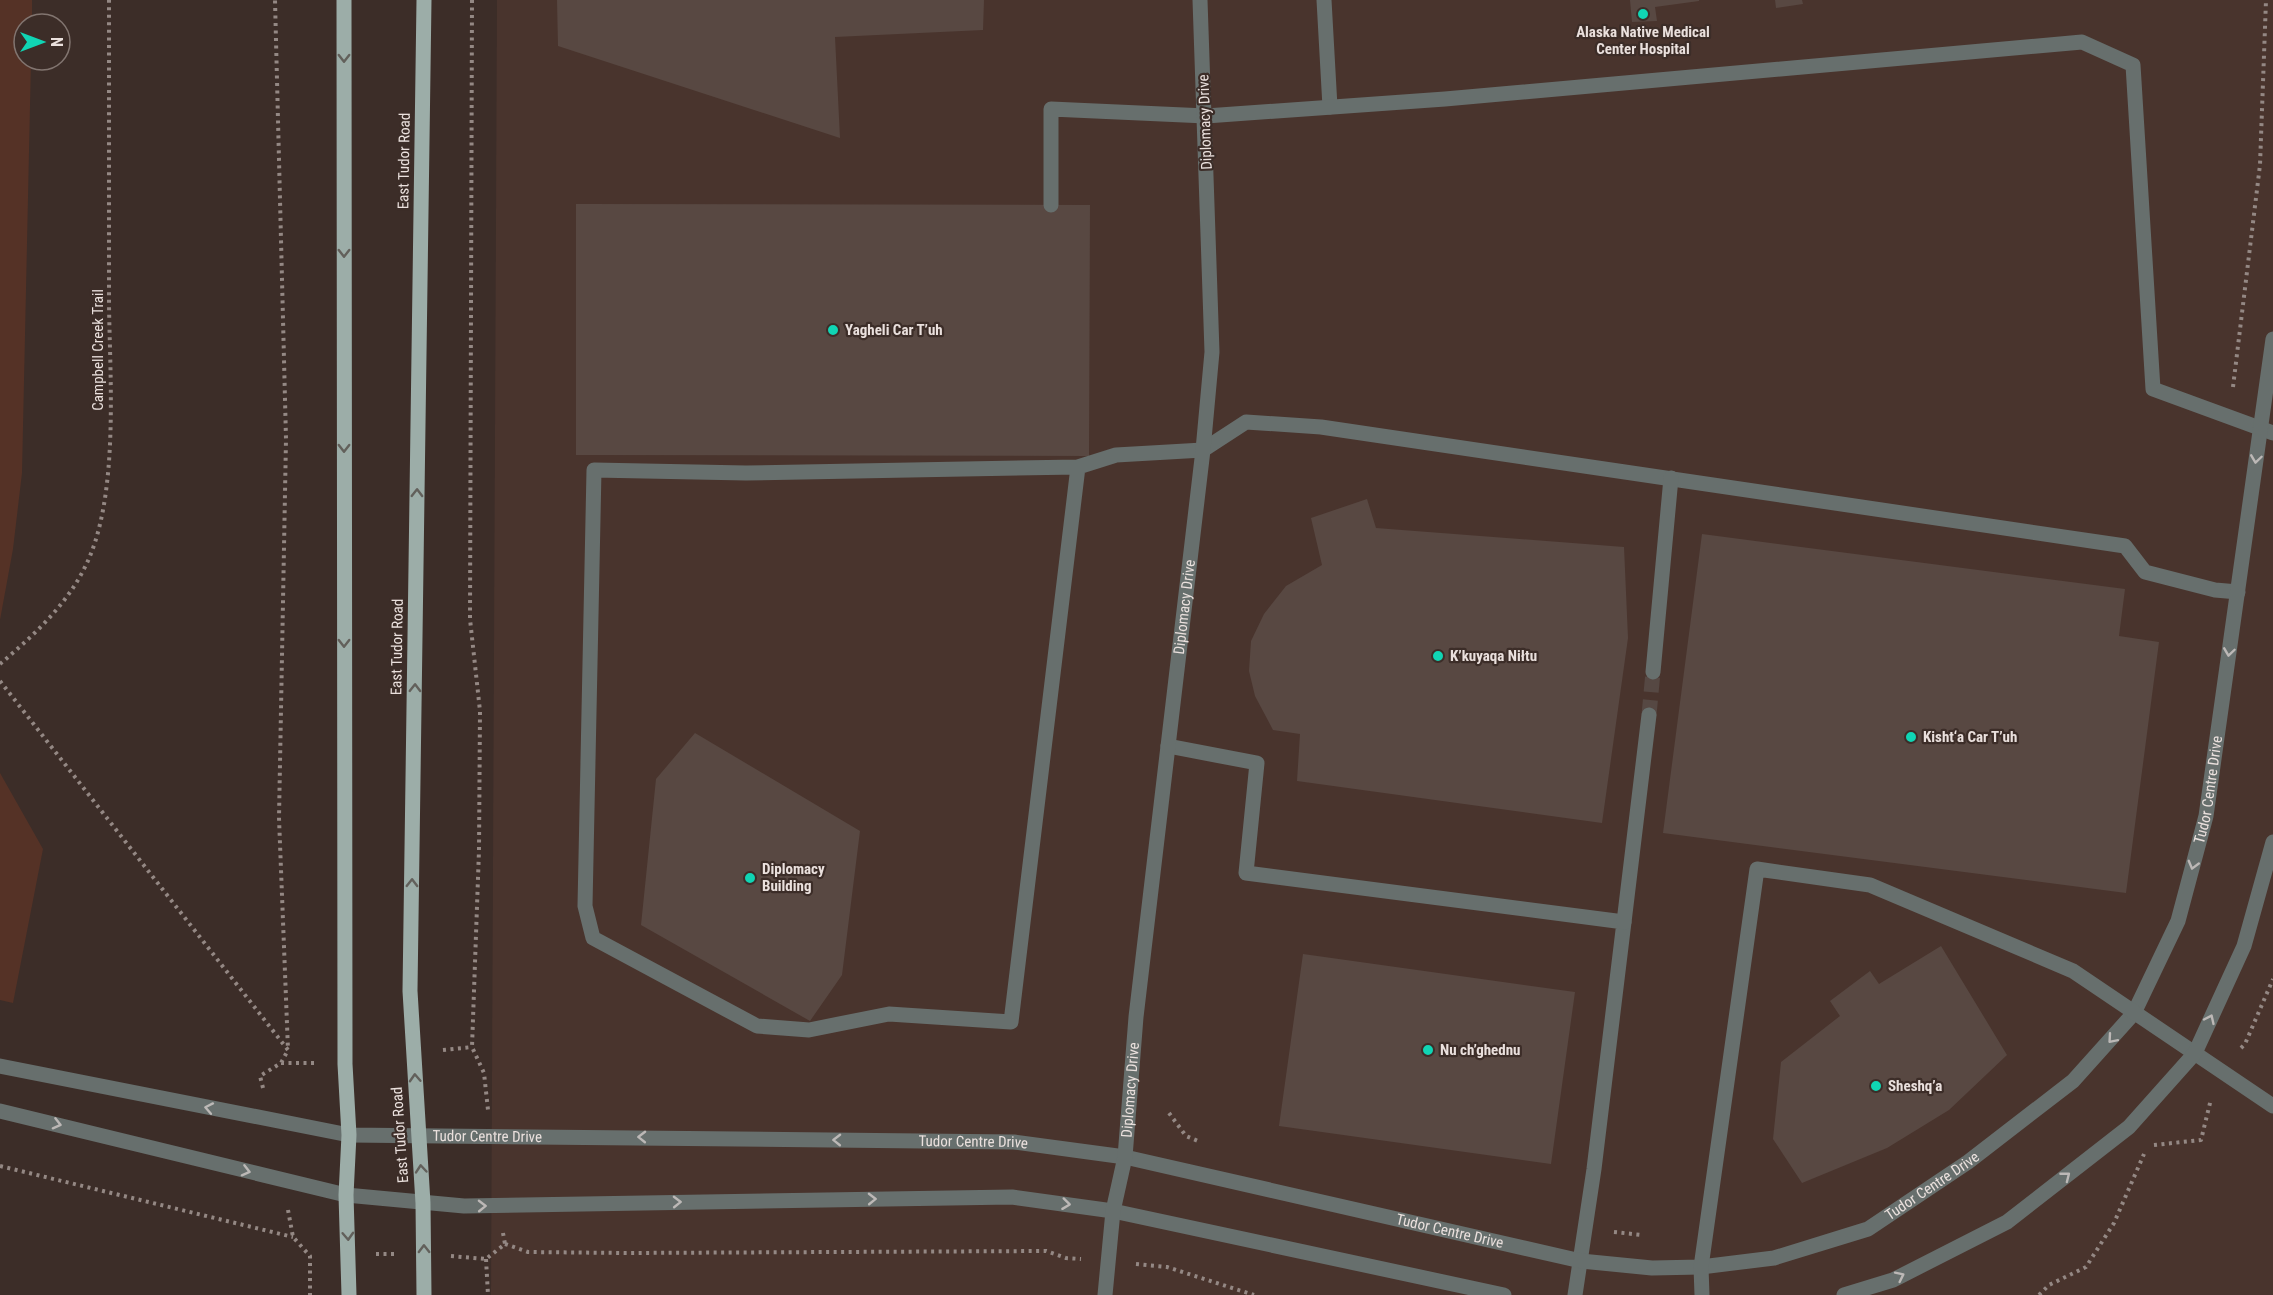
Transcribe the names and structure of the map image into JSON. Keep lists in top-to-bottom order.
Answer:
{
  "streets": {
    "main road": ["East Tudor Road"],
    "street": ["Diplomacy Drive", "Tudor Centre Drive"],
    "path": ["Campbell Creek Trail"]
  },
  "crossings": [
    ["Diplomacy Drive", "Tudor Centre Drive"],
    ["East Tudor Road", "Tudor Centre Drive"]
  ],
  "places": [
    "Alaska Native Medical Center Hospital",
    "Yagheli Car T’uh",
    "K’kuyaqa Niłtu",
    "Kisht‘a Car T’uh",
    "Diplomacy Building",
    "Nu ch’ghednu",
    "Sheshq’a"
  ],
  "north": "right"
}
